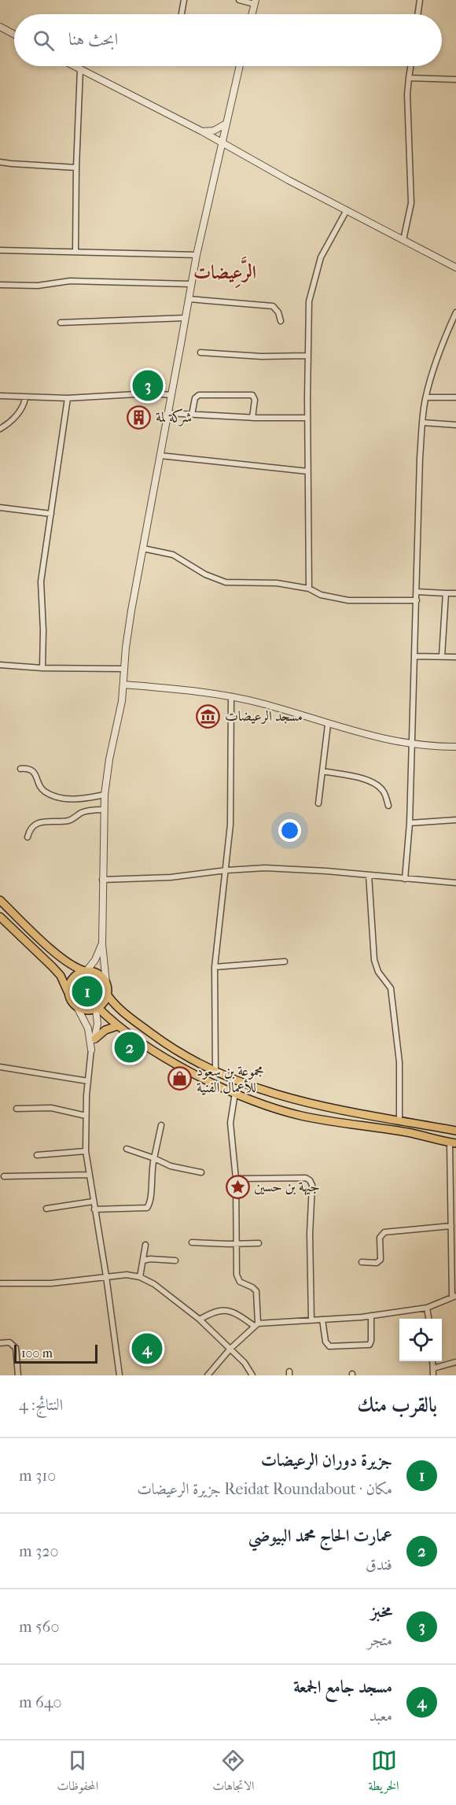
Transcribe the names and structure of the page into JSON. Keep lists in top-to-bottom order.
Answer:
{
  "districts": ["الرَّعِيضات"],
  "places": {
    "building": ["شركة لمة"],
    "museum": ["مسجد الرعيضات"],
    "shop": ["مجموعة بن سعود للأعمال الفنية"],
    "place": ["جيهة بن حسين"]
  },
  "scale_bar": "100 m",
  "page": {
    "search": "ابحث هنا",
    "pins": [
      "3",
      "1",
      "2",
      "4"
    ],
    "scale": "100 m",
    "heading": ["بالقرب منك", "النتائج: 4"],
    "list": [
      {
        "mark": "1",
        "name": "جزيرة دوران الرعيضات",
        "note": "مكان · Reidat Roundabout جزيرة الرعيضات",
        "value": "310 m"
      },
      {
        "mark": "2",
        "name": "عمارت الحاج محمد البيوضي",
        "note": "فندق",
        "value": "320 m"
      },
      {
        "mark": "3",
        "name": "مخبز",
        "note": "متجر",
        "value": "560 m"
      },
      {
        "mark": "4",
        "name": "مسجد جامع الجمعة",
        "note": "معبد",
        "value": "640 m"
      }
    ],
    "nav": ["الخريطة", "الاتجاهات", "المحفوظات"]
  }
}
